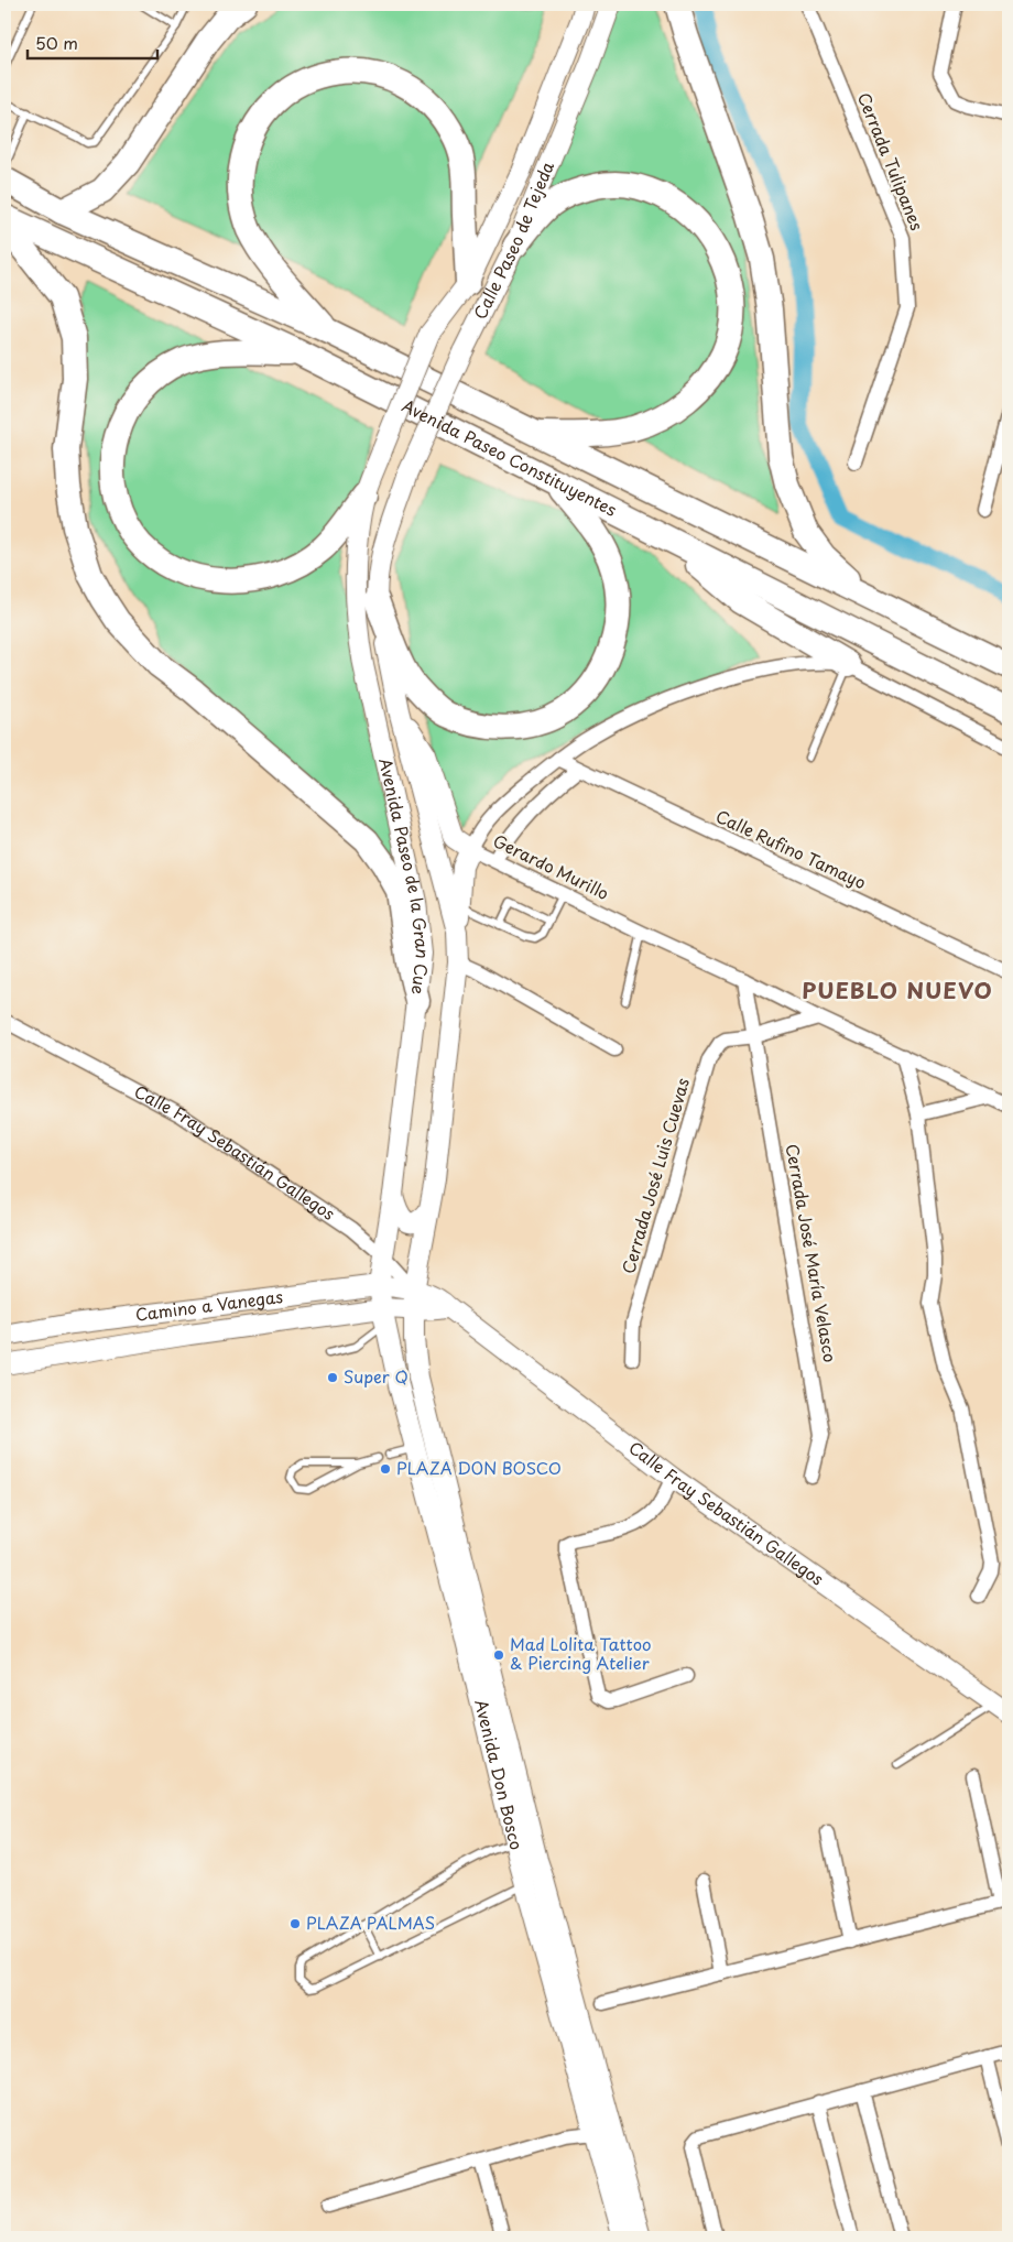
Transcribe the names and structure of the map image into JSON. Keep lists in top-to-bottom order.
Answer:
{
  "streets": {
    "highway": ["Avenida Paseo Constituyentes"],
    "main road": [
      "Calle Paseo de Tejeda",
      "Avenida Paseo de la Gran Cue",
      "Calle Fray Sebastián Gallegos",
      "Camino a Vanegas",
      "Avenida Don Bosco"
    ],
    "street": [
      "Cerrada Tulipanes",
      "Calle Rufino Tamayo",
      "Gerardo Murillo",
      "Cerrada José Luis Cuevas",
      "Cerrada José María Velasco"
    ]
  },
  "crossings": [
    ["Calle Paseo de Tejeda", "Avenida Paseo de la Gran Cue"],
    ["Gerardo Murillo", "Cerrada José María Velasco"],
    ["Avenida Paseo de la Gran Cue", "Calle Fray Sebastián Gallegos"],
    ["Avenida Paseo de la Gran Cue", "Camino a Vanegas"],
    ["Avenida Paseo de la Gran Cue", "Avenida Don Bosco"],
    ["Calle Fray Sebastián Gallegos", "Camino a Vanegas"],
    ["Calle Fray Sebastián Gallegos", "Avenida Don Bosco"],
    ["Cerrada José Luis Cuevas", "Cerrada José María Velasco"],
    ["Camino a Vanegas", "Avenida Don Bosco"]
  ],
  "districts": ["PUEBLO NUEVO"],
  "places": [
    "Super Q",
    "PLAZA DON BOSCO",
    "Mad Lolita Tattoo & Piercing Atelier",
    "PLAZA PALMAS"
  ],
  "scale_bar": "50 m"
}
